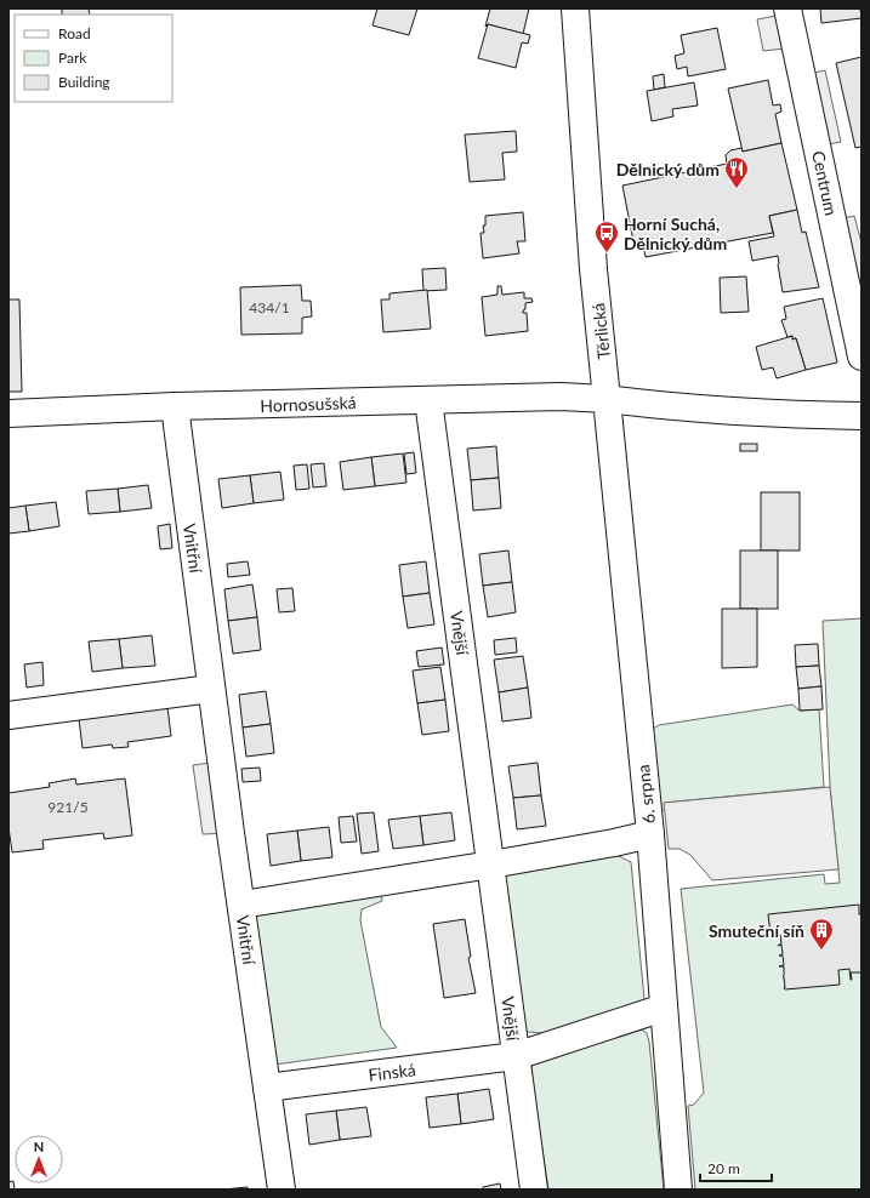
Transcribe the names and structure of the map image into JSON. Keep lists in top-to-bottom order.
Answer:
{
  "streets": {
    "street": [
      "Centrum",
      "Těrlická",
      "Hornosušská",
      "Vnitřní",
      "Vnější",
      "6. srpna",
      "Finská"
    ]
  },
  "crossings": [
    ["Těrlická", "Hornosušská"],
    ["Těrlická", "6. srpna"],
    ["Hornosušská", "Vnitřní"],
    ["Hornosušská", "Vnější"],
    ["Hornosušská", "6. srpna"],
    ["Vnitřní", "Finská"],
    ["Vnější", "Finská"],
    ["6. srpna", "Finská"]
  ],
  "places": {
    "restaurant": ["Dělnický dům"],
    "bus stop": ["Horní Suchá, Dělnický dům"],
    "building": ["Smuteční síň"]
  },
  "house_numbers": ["434/1", "921/5"],
  "legend": ["Road", "Park", "Building"],
  "scale_bar": "20 m",
  "north": "top"
}
